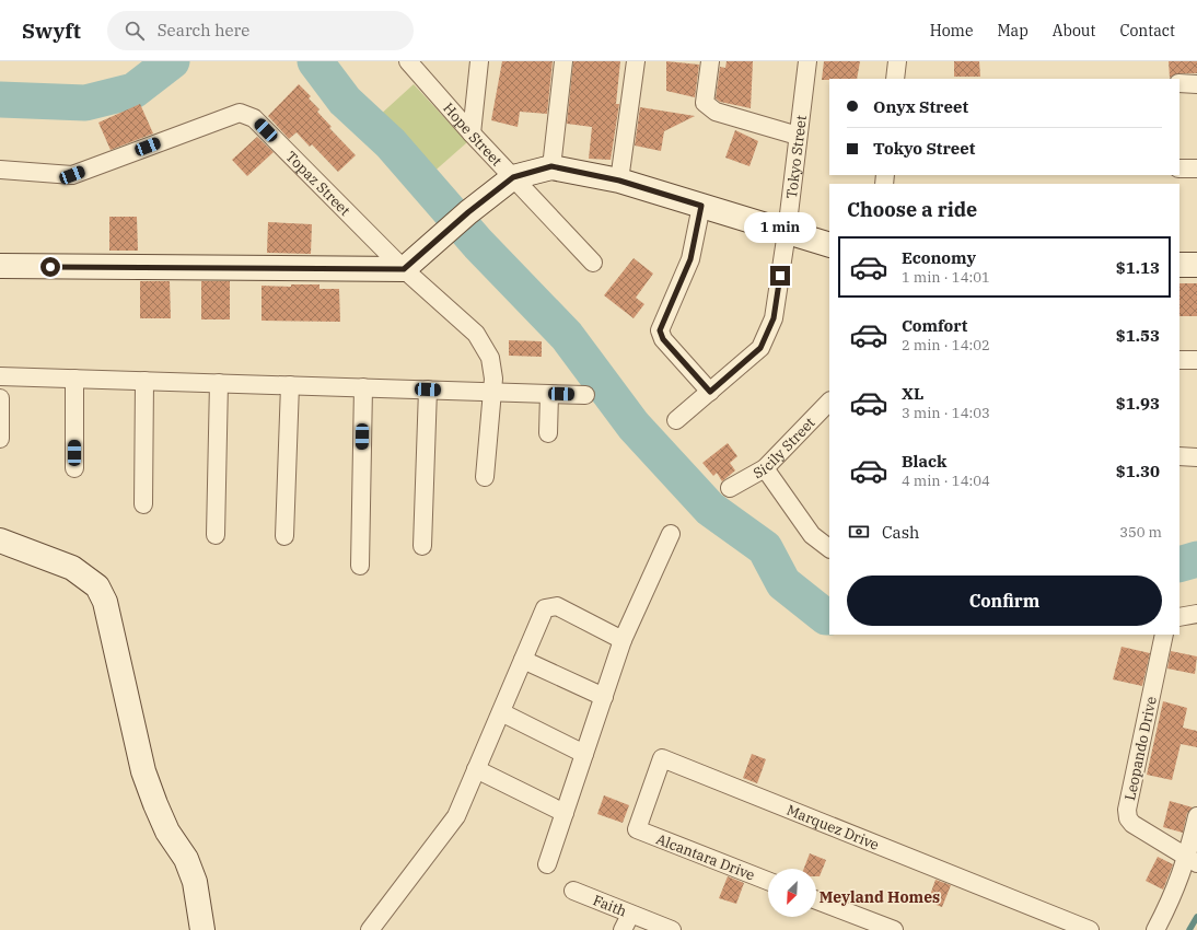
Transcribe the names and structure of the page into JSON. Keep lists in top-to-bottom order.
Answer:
{
  "streets": {
    "street": [
      "Hope Street",
      "Tokyo Street",
      "Topaz Street",
      "Sicily Street",
      "Leopando Drive",
      "Marquez Drive",
      "Alcantara Drive",
      "Faith"
    ]
  },
  "crossings": [
    ["Marquez Drive", "Alcantara Drive"]
  ],
  "districts": ["Meyland Homes"],
  "north": "bottom left",
  "page": {
    "header": "Swyft",
    "search": "Search here",
    "nav": [
      "Home",
      "Map",
      "About",
      "Contact"
    ],
    "banner": ["Onyx Street", "Tokyo Street"],
    "heading": "Choose a ride",
    "bubble": "1 min",
    "list": [
      {
        "name": "Economy",
        "note": "1 min · 14:01",
        "value": "$1.13"
      },
      {
        "name": "Comfort",
        "note": "2 min · 14:02",
        "value": "$1.53"
      },
      {
        "name": "XL",
        "note": "3 min · 14:03",
        "value": "$1.93"
      },
      {
        "name": "Black",
        "note": "4 min · 14:04",
        "value": "$1.30"
      }
    ],
    "pay": ["Cash", "350 m"],
    "buttons": "Confirm"
  }
}
